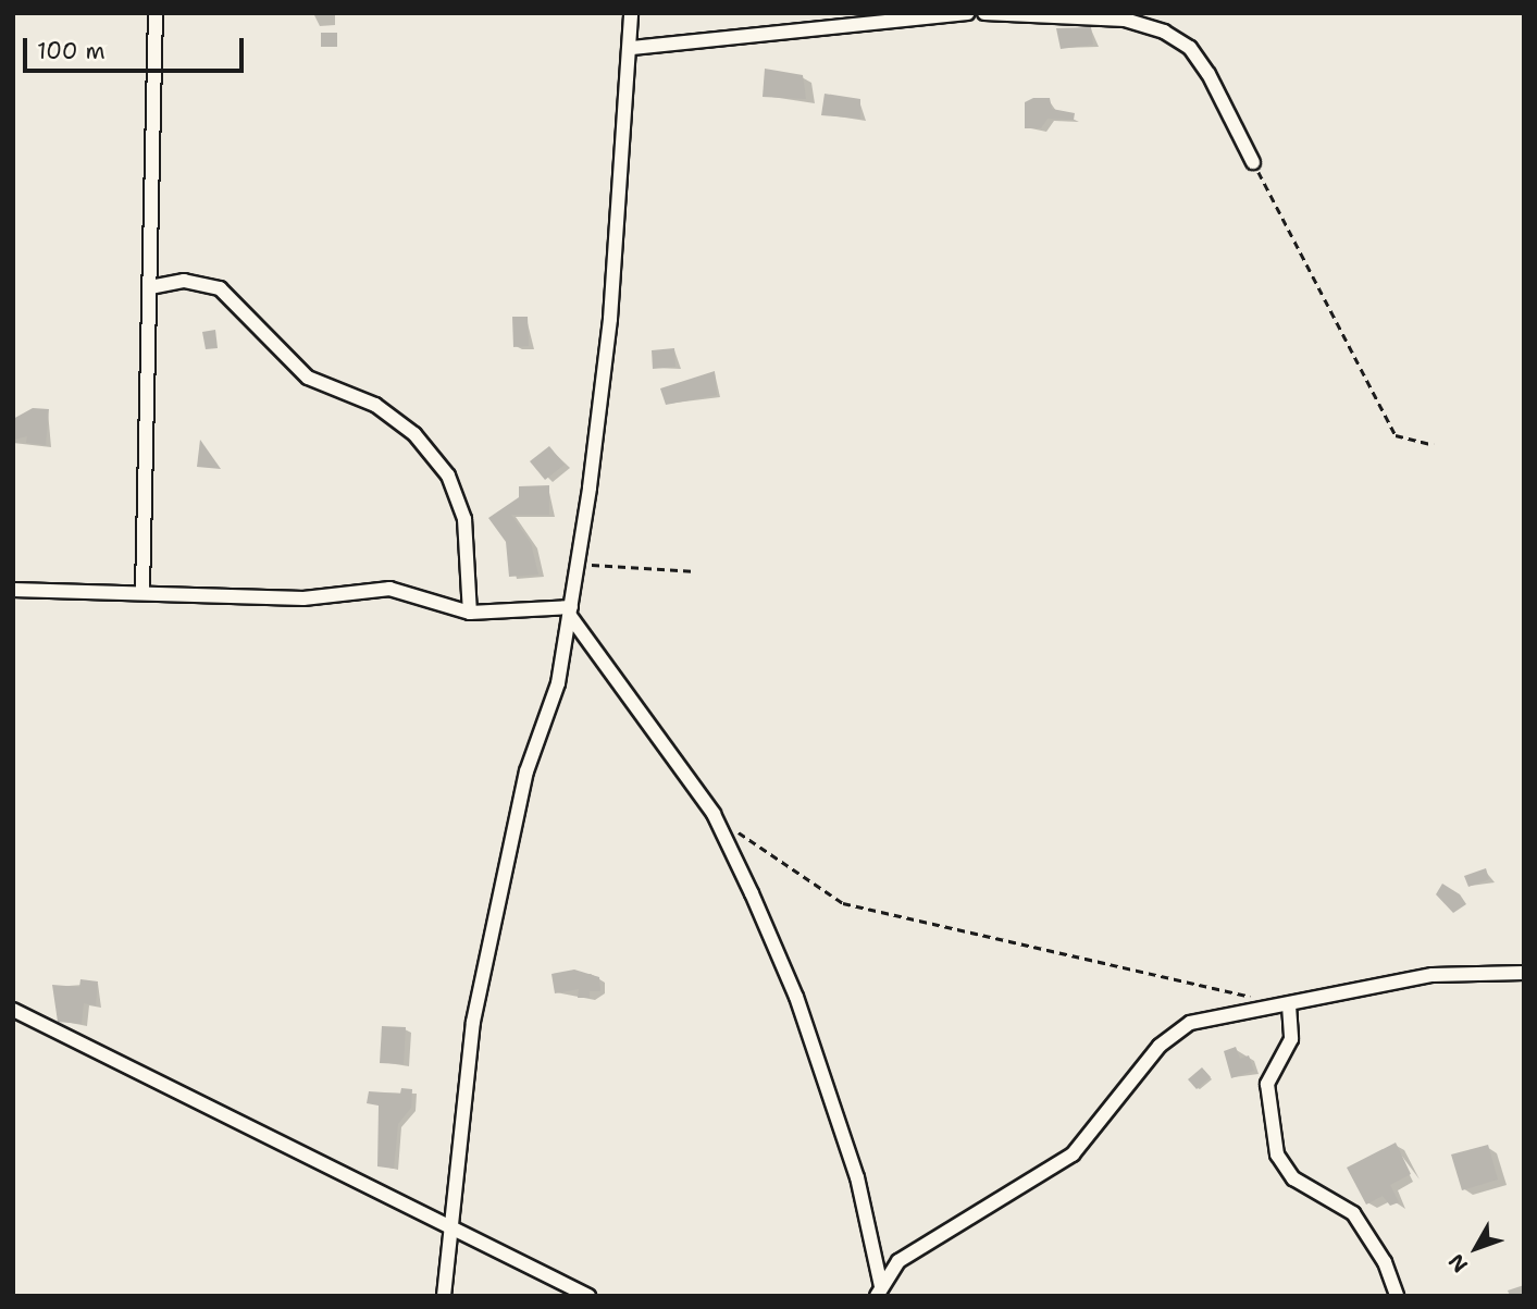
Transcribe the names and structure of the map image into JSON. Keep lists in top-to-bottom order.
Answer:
{
  "scale_bar": "100 m",
  "north": "bottom left"
}
